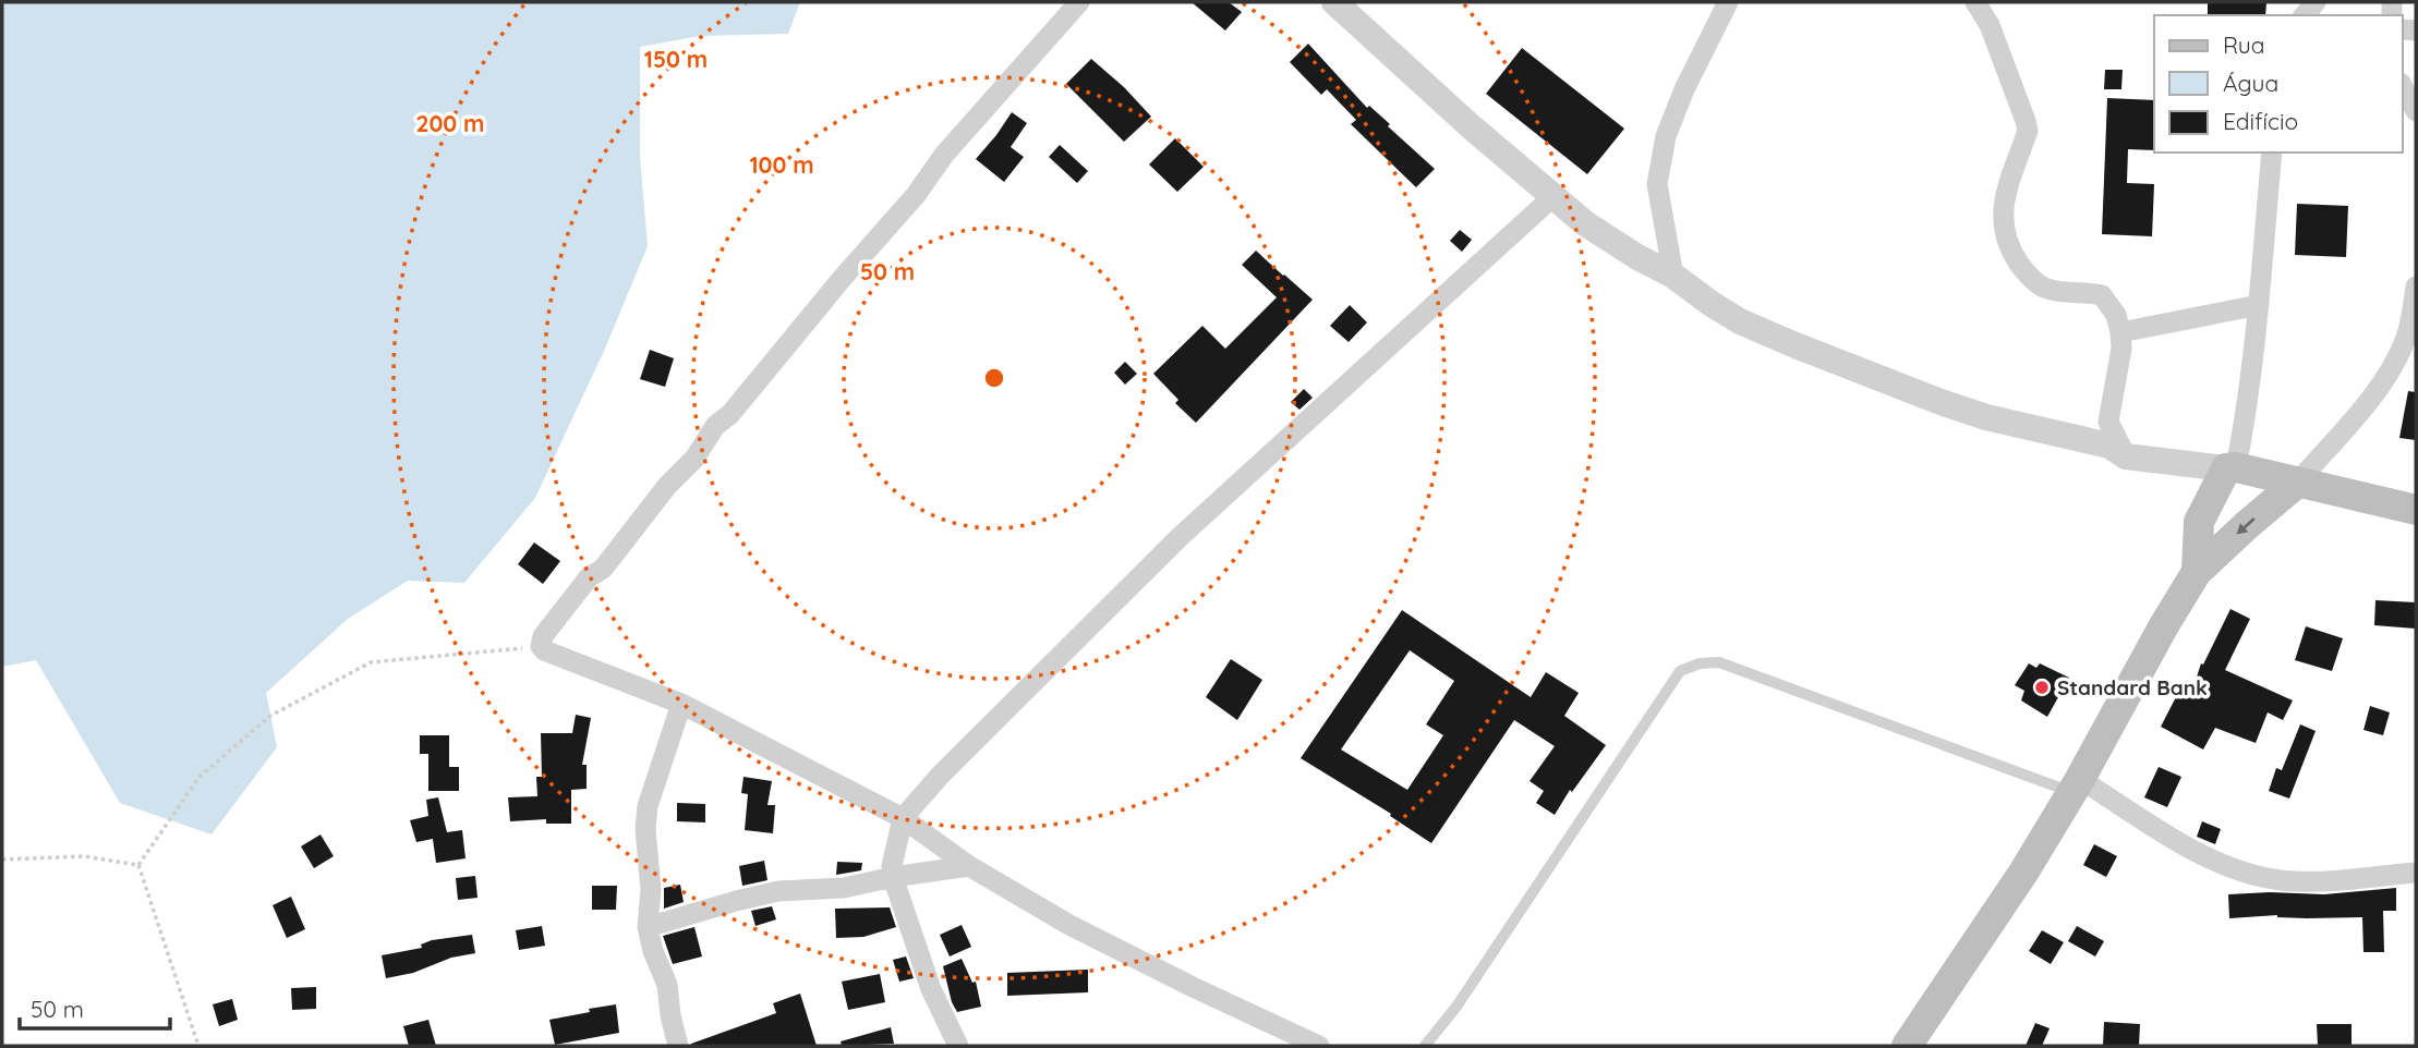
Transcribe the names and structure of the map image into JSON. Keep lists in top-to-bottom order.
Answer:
{
  "places": ["Standard Bank"],
  "legend": ["Rua", "Água", "Edifício"],
  "scale_bar": "50 m",
  "rings": [
    "150 m",
    "200 m",
    "100 m",
    "50 m"
  ]
}
